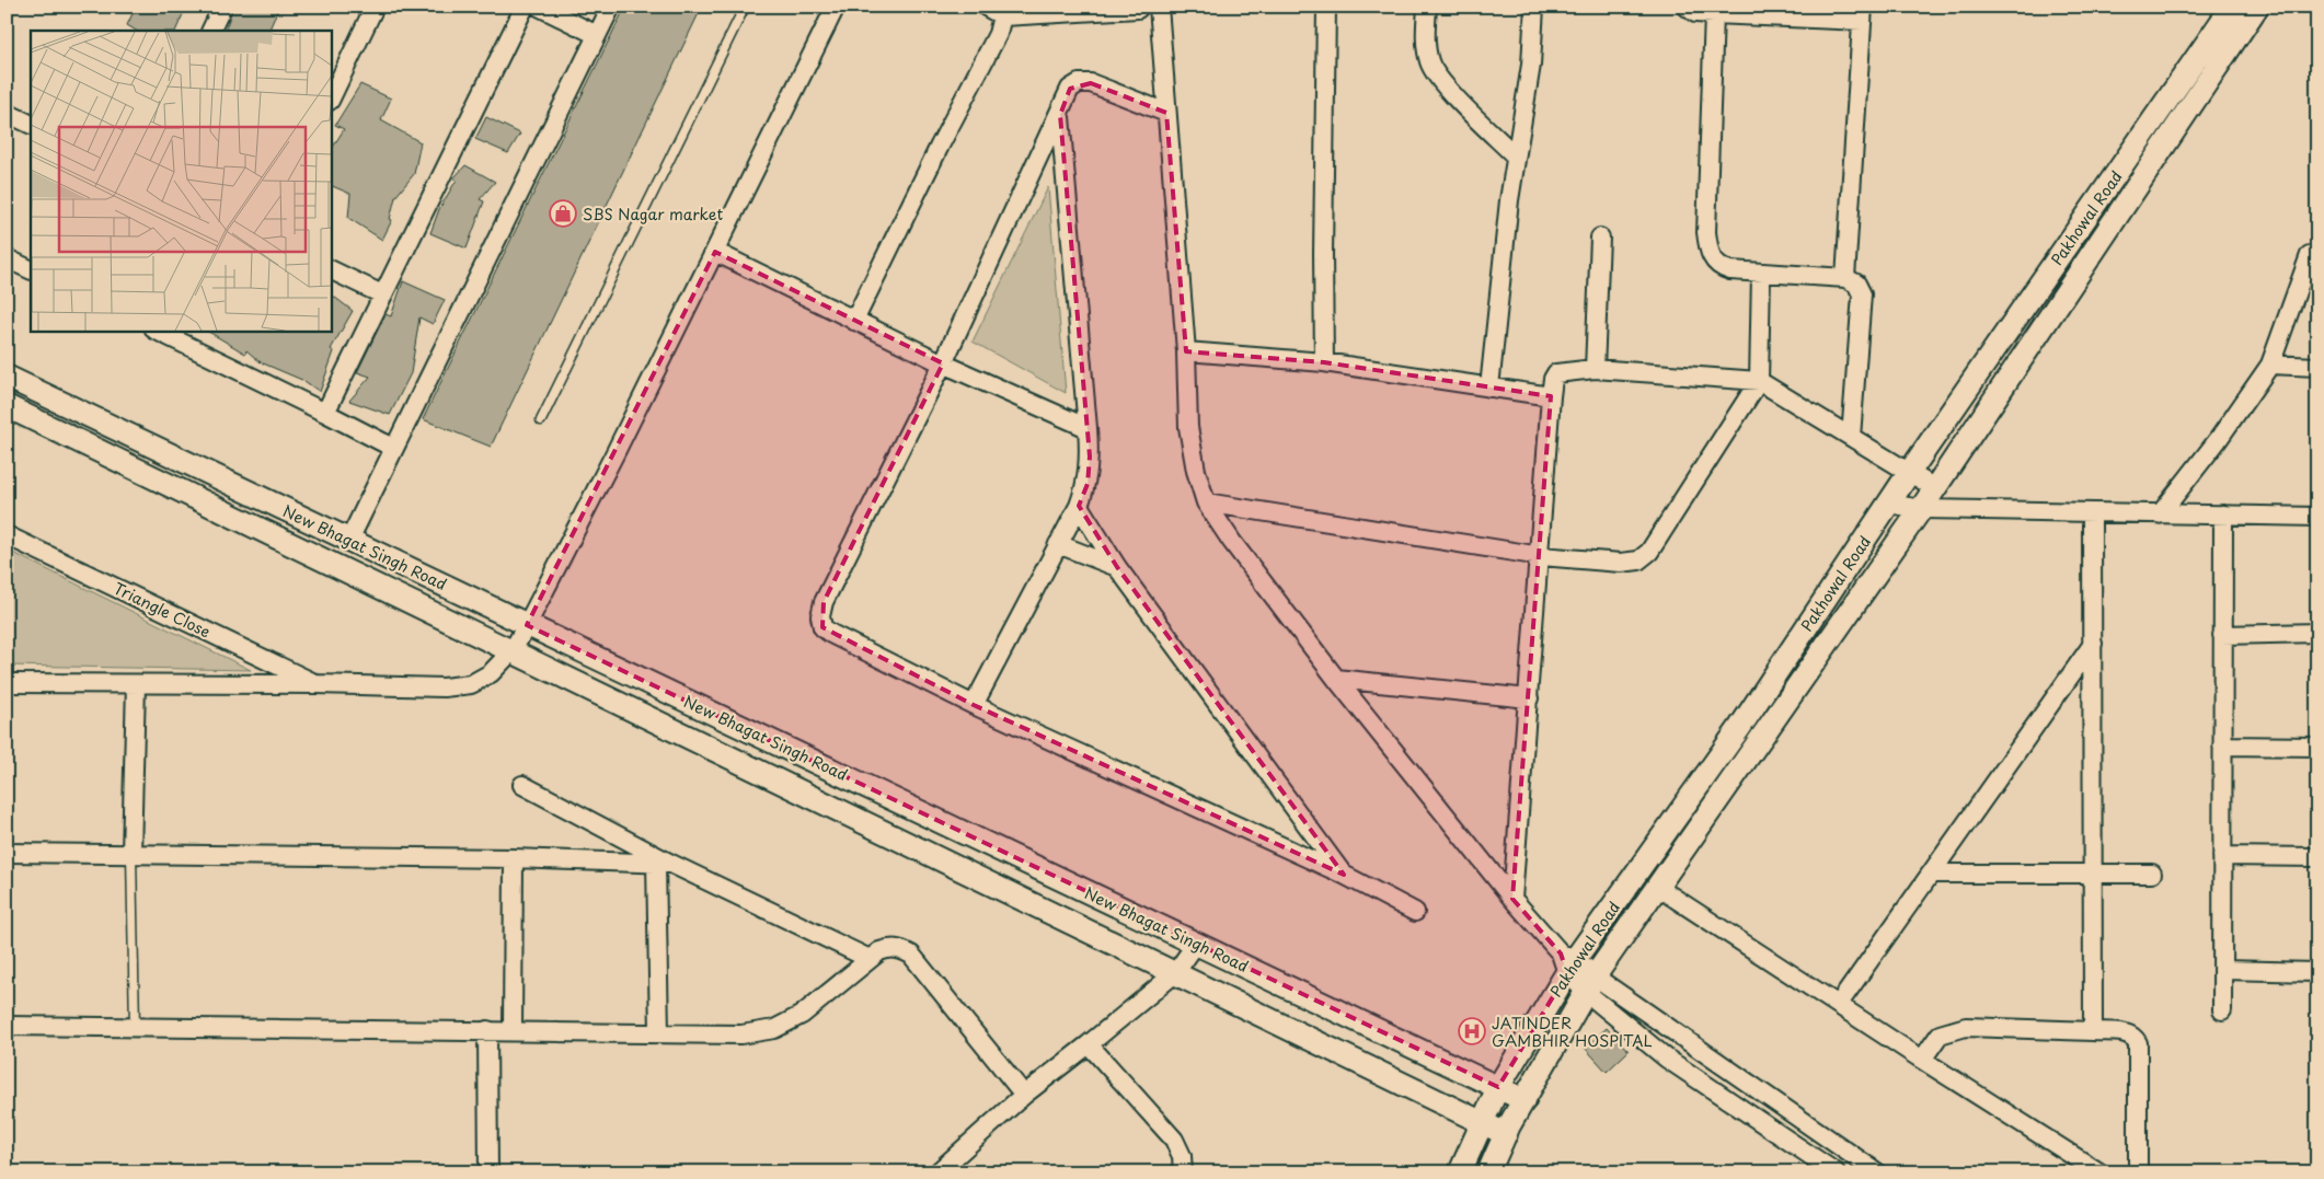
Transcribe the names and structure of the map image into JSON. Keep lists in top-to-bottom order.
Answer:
{
  "streets": {
    "street": ["Pakhowal Road", "New Bhagat Singh Road", "Triangle Close"]
  },
  "crossings": [
    ["Pakhowal Road", "New Bhagat Singh Road"],
    ["New Bhagat Singh Road", "Triangle Close"]
  ],
  "places": {
    "shop": ["SBS Nagar market"],
    "hospital": ["JATINDER GAMBHIR HOSPITAL"]
  }
}
